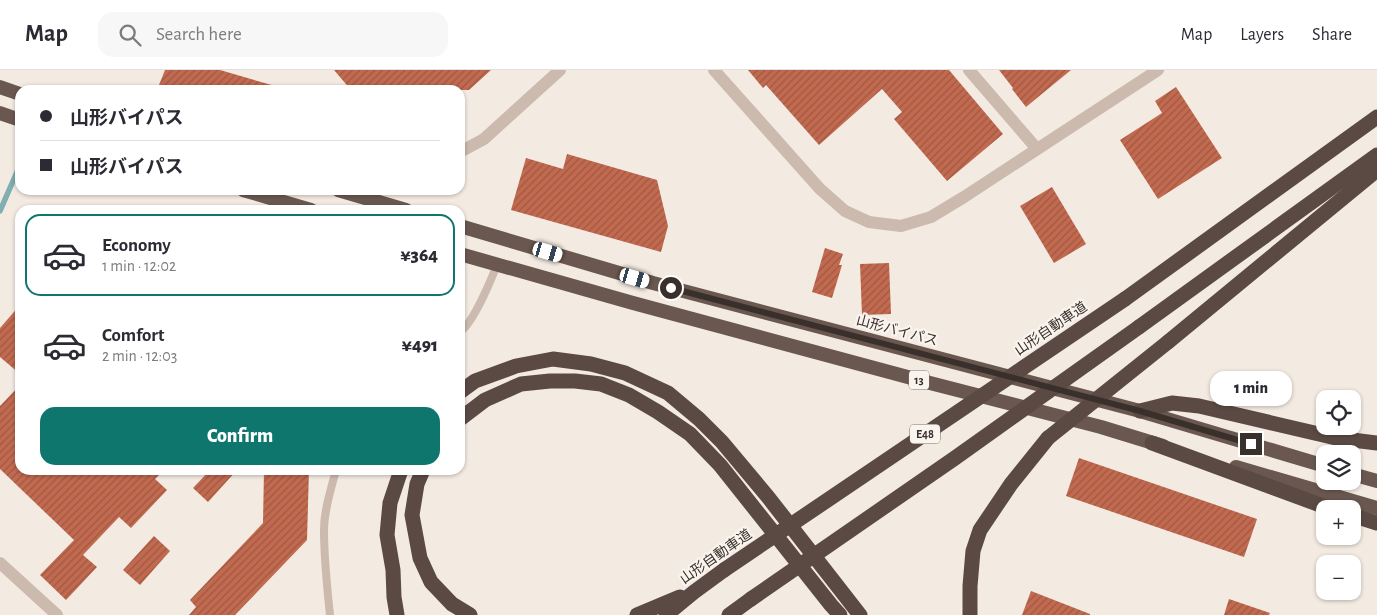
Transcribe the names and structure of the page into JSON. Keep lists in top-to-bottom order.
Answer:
{
  "streets": {
    "highway": [
      "山形自動車道",
      "山形バイパス",
      "13",
      "E48"
    ]
  },
  "page": {
    "header": "Map",
    "search": "Search here",
    "nav": ["Map", "Layers", "Share"],
    "banner": ["山形バイパス", "山形バイパス"],
    "list": [
      {
        "name": "Economy",
        "note": "1 min · 12:02",
        "value": "¥364"
      },
      {
        "name": "Comfort",
        "note": "2 min · 12:03",
        "value": "¥491"
      }
    ],
    "bubble": "1 min",
    "map_buttons": ["+", "−"],
    "buttons": "Confirm"
  }
}
